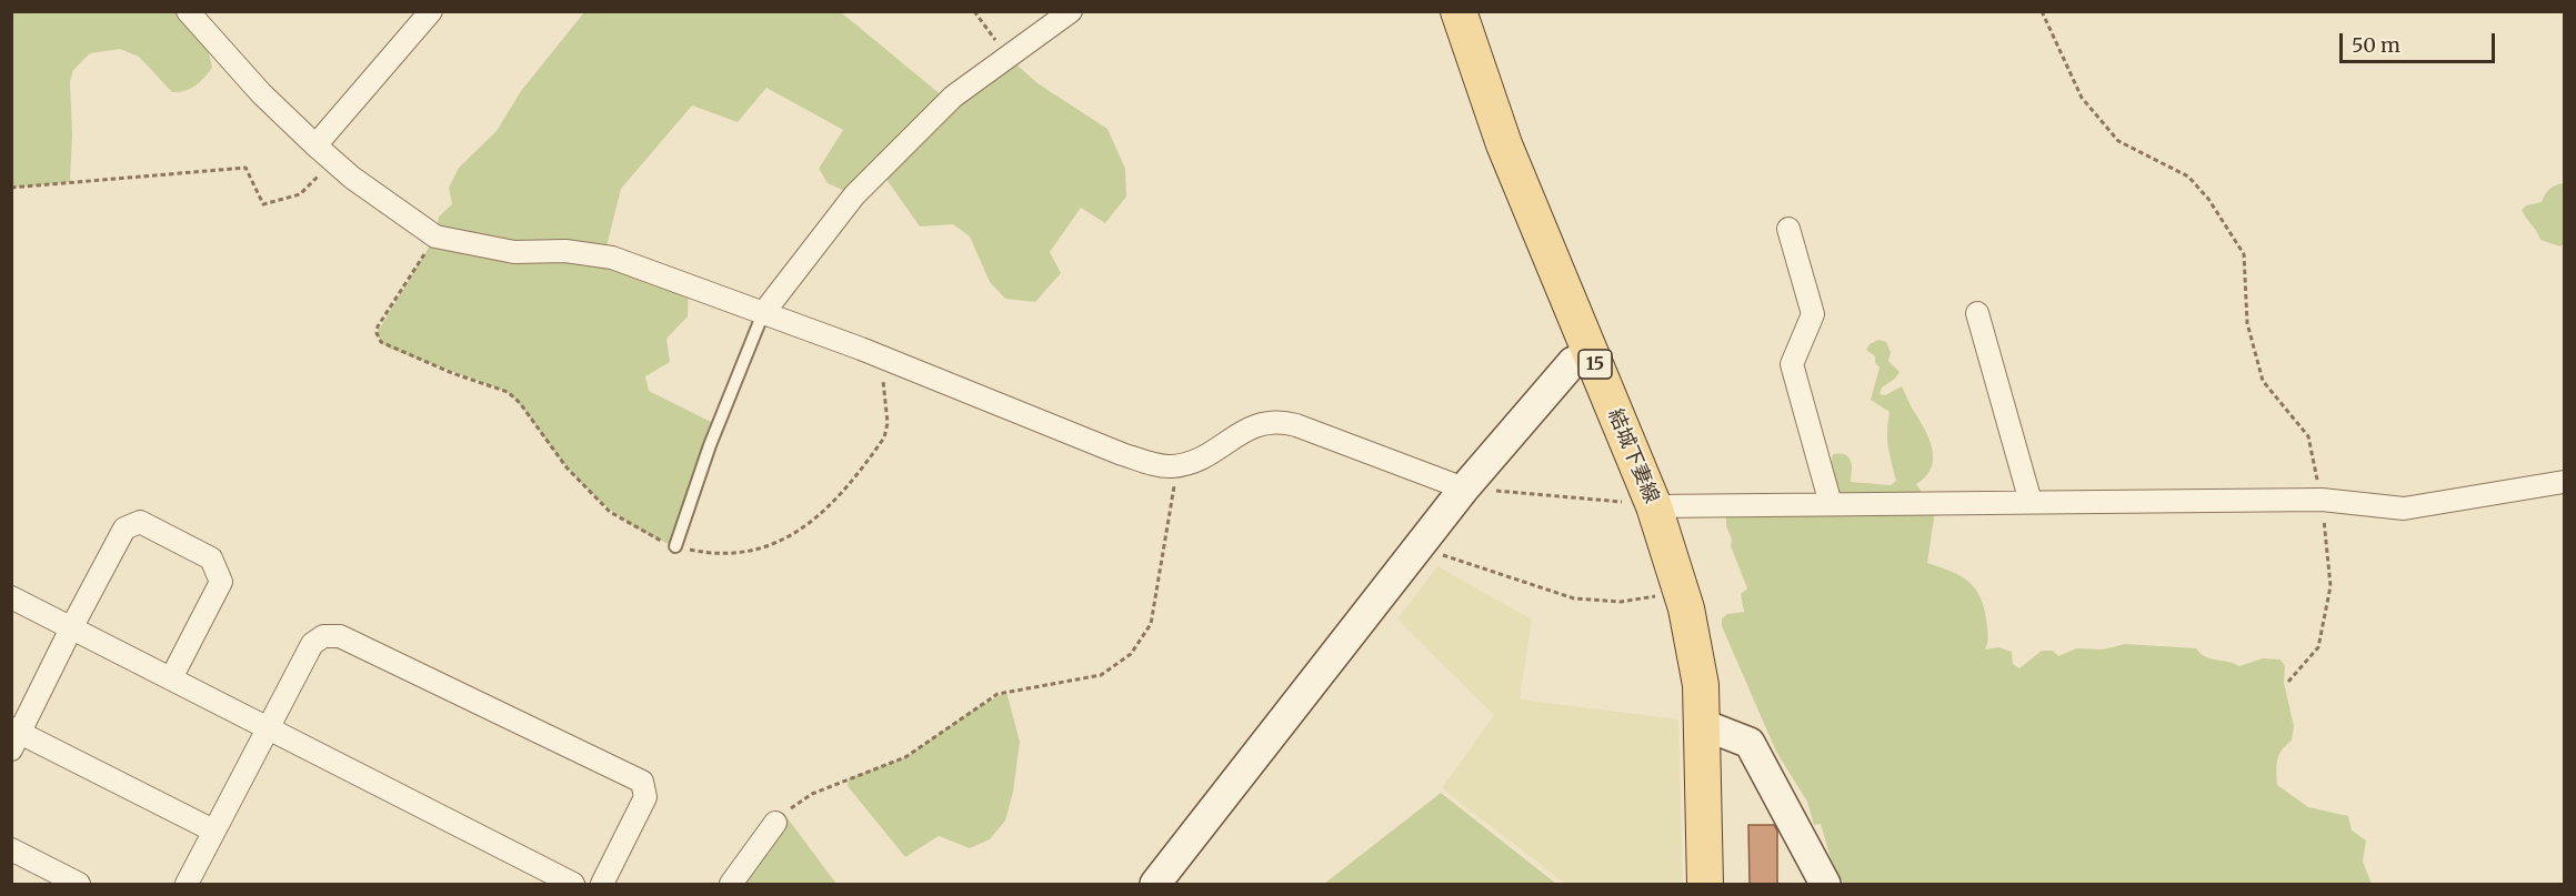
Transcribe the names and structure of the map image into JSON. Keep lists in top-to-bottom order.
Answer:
{
  "streets": {
    "main road": ["15", "結城下妻線"]
  },
  "scale_bar": "50 m"
}
